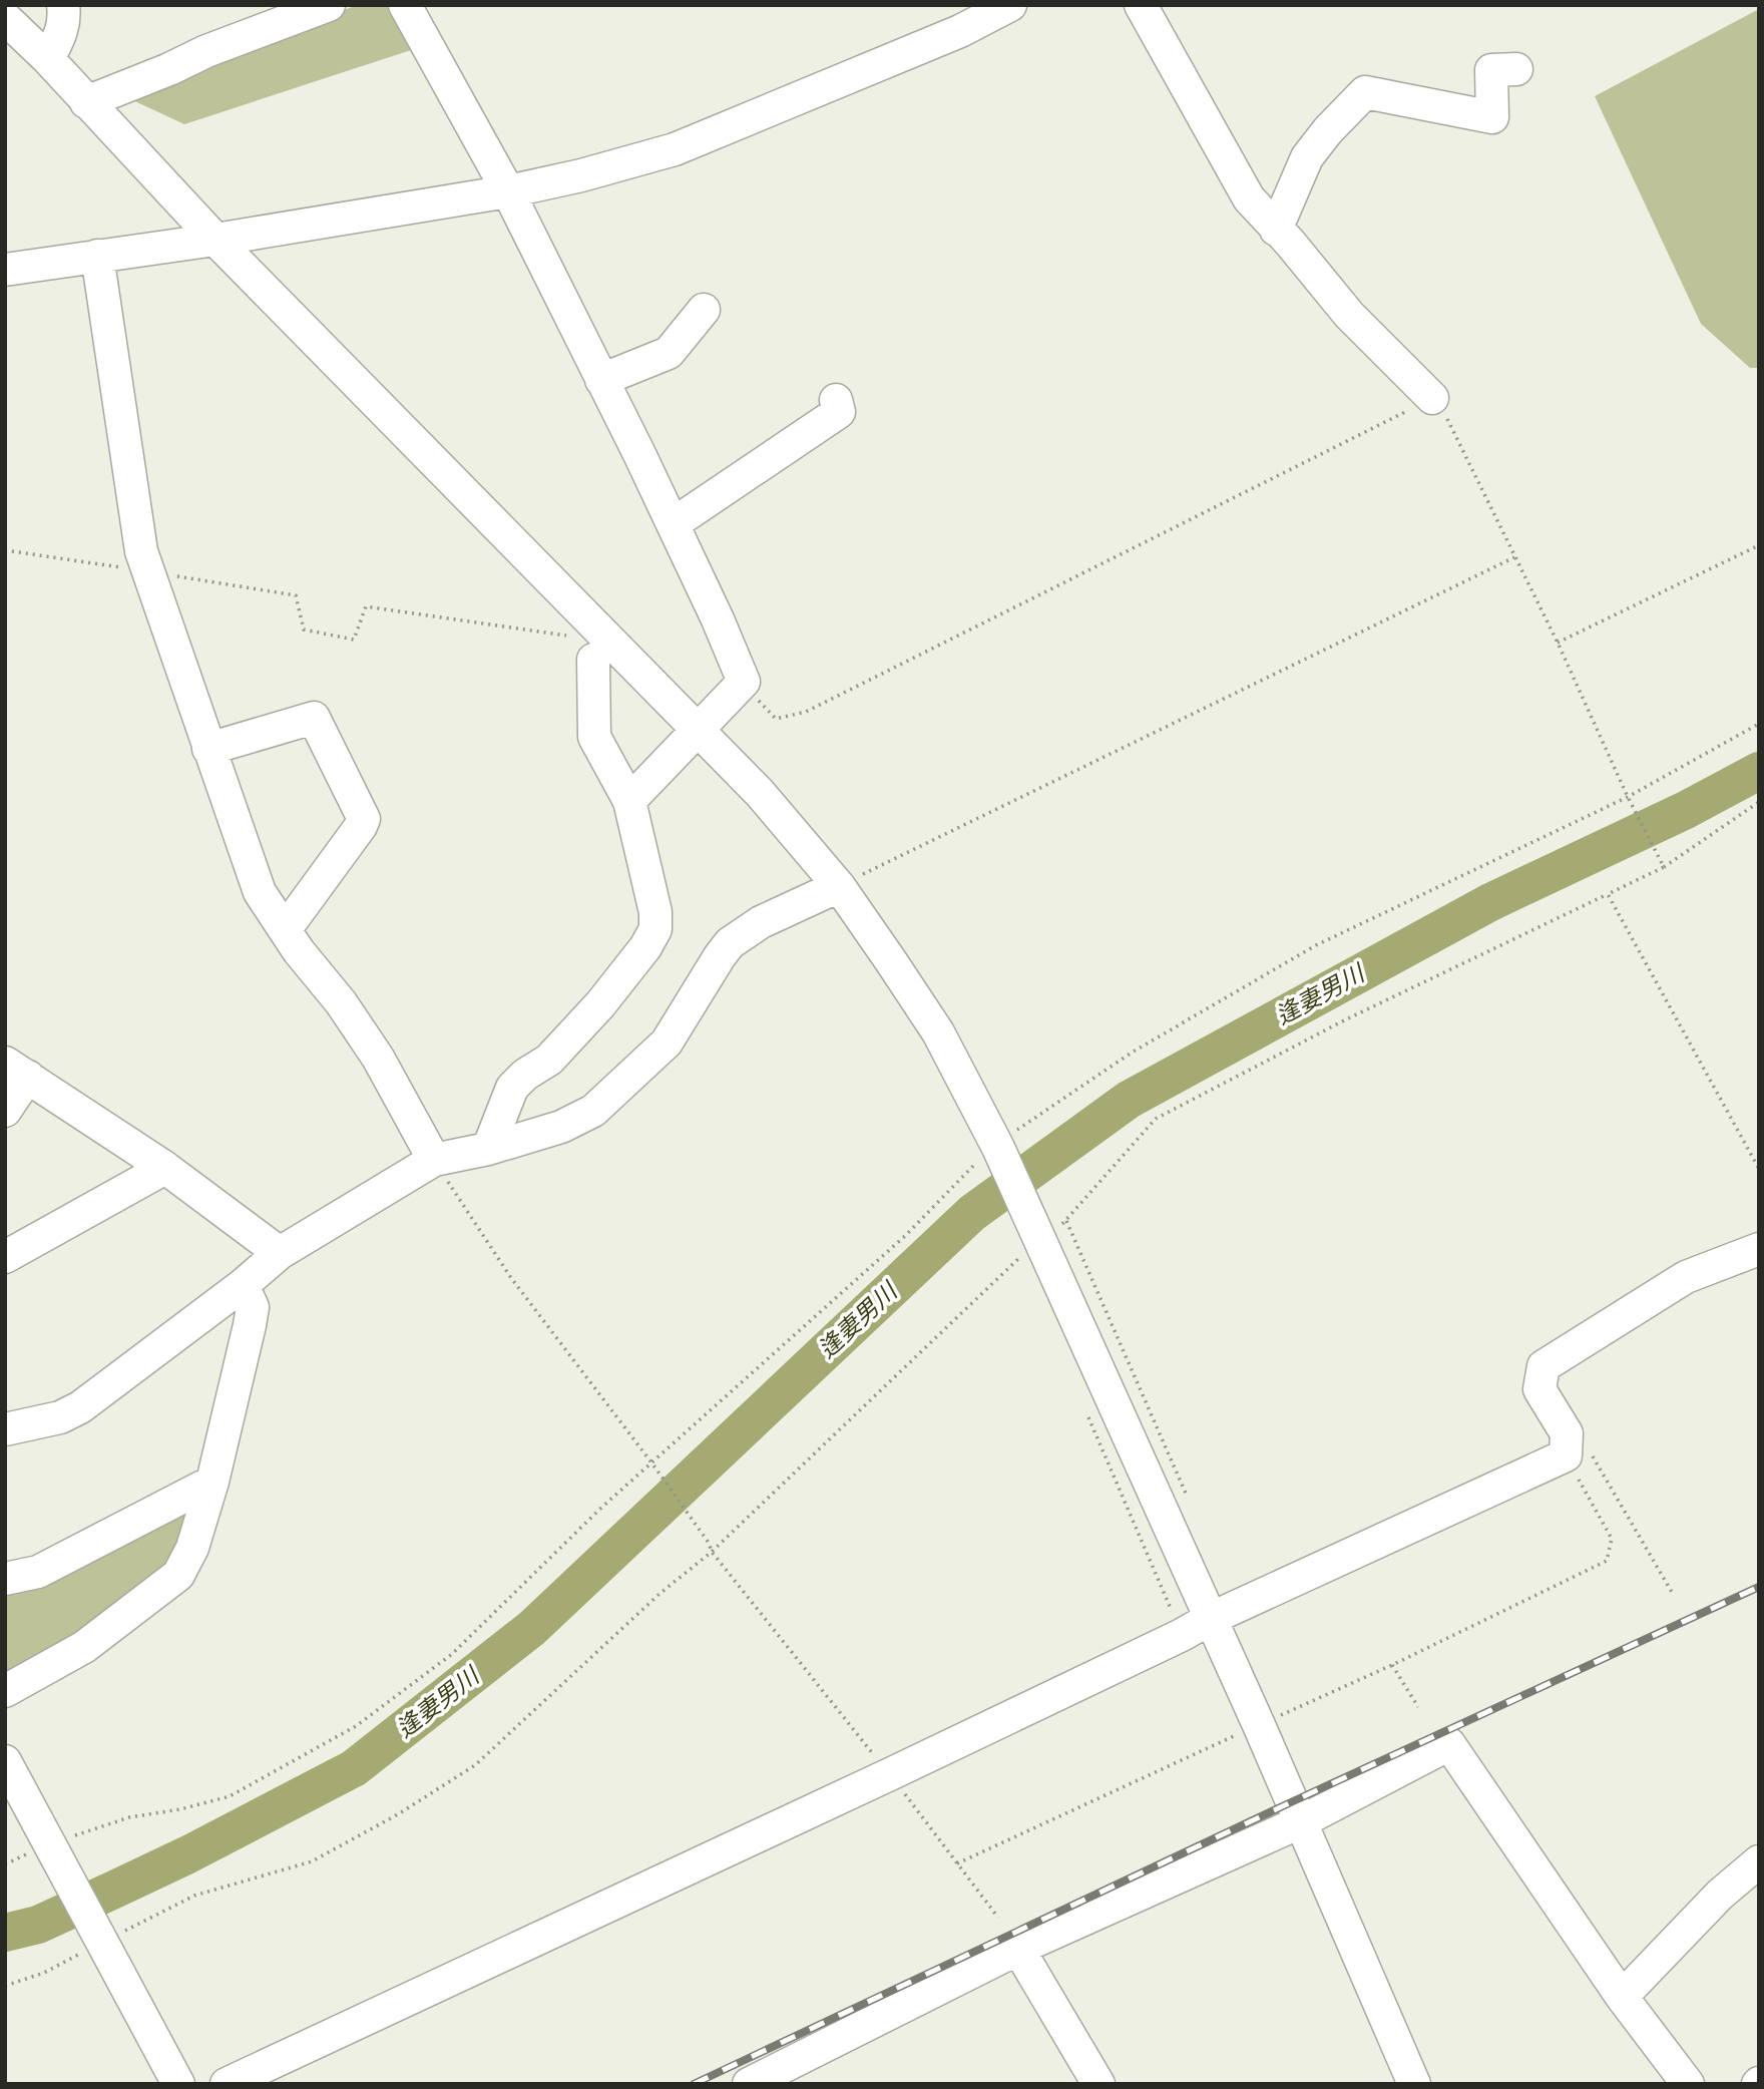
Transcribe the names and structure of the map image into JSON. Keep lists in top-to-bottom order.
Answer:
{
  "water": ["逢妻男川"]
}
